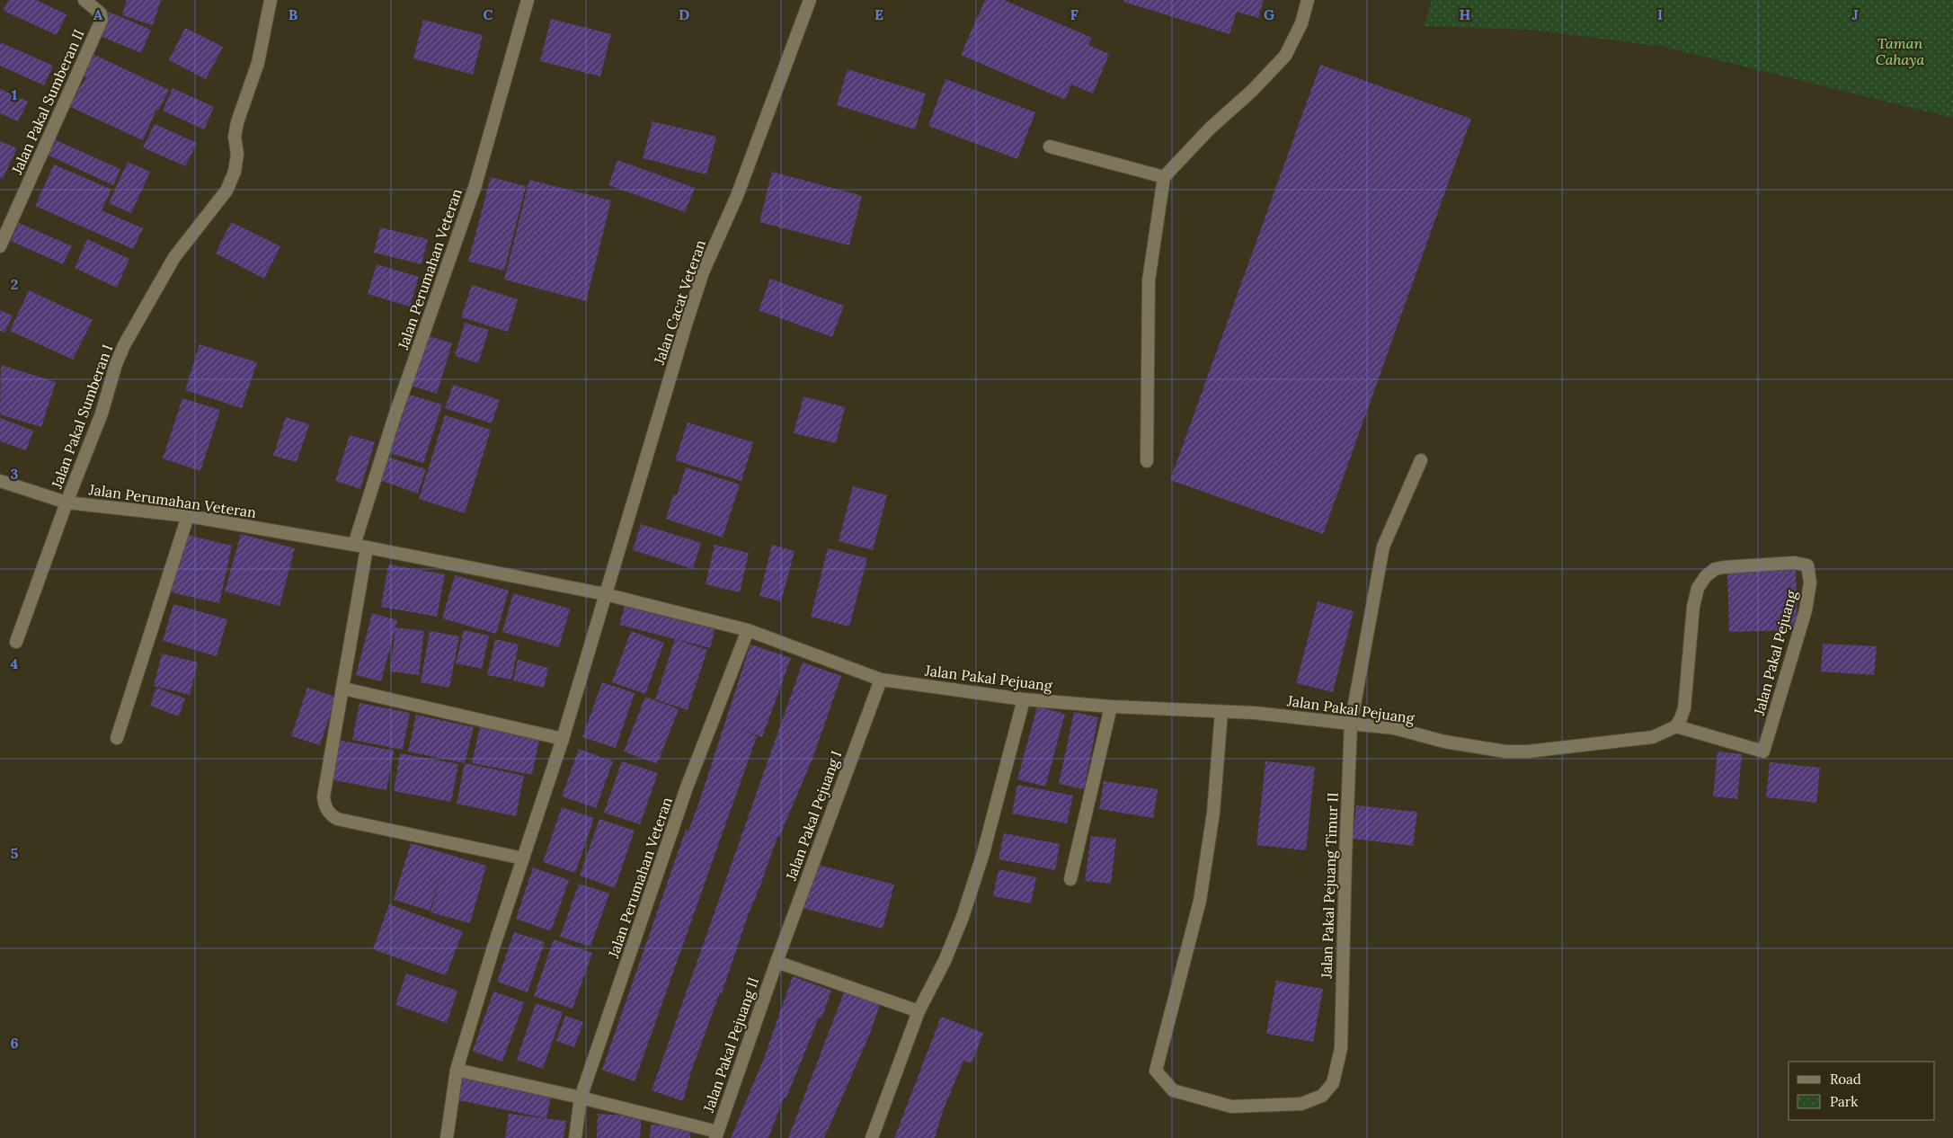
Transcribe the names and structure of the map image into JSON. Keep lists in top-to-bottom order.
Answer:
{
  "streets": {
    "street": [
      "Jalan Pakal Sumberan II",
      "Jalan Perumahan Veteran",
      "Jalan Cacat Veteran",
      "Jalan Pakal Sumberan I",
      "Jalan Pakal Pejuang",
      "Jalan Pakal Pejuang I",
      "Jalan Pakal Pejuang Timur II",
      "Jalan Pakal Pejuang II"
    ]
  },
  "crossings": [
    ["Jalan Perumahan Veteran", "Jalan Cacat Veteran"],
    ["Jalan Perumahan Veteran", "Jalan Pakal Sumberan I"],
    ["Jalan Perumahan Veteran", "Jalan Pakal Pejuang"],
    ["Jalan Cacat Veteran", "Jalan Pakal Pejuang"],
    ["Jalan Pakal Pejuang", "Jalan Pakal Pejuang I"],
    ["Jalan Pakal Pejuang", "Jalan Pakal Pejuang Timur II"],
    ["Jalan Pakal Pejuang I", "Jalan Pakal Pejuang II"]
  ],
  "parks": ["Taman Cahaya"],
  "legend": ["Road", "Park"],
  "grid": {
    "columns": [
      "A",
      "B",
      "C",
      "D",
      "E",
      "F",
      "G",
      "H",
      "I",
      "J"
    ],
    "rows": [
      "1",
      "2",
      "3",
      "4",
      "5",
      "6"
    ]
  }
}
